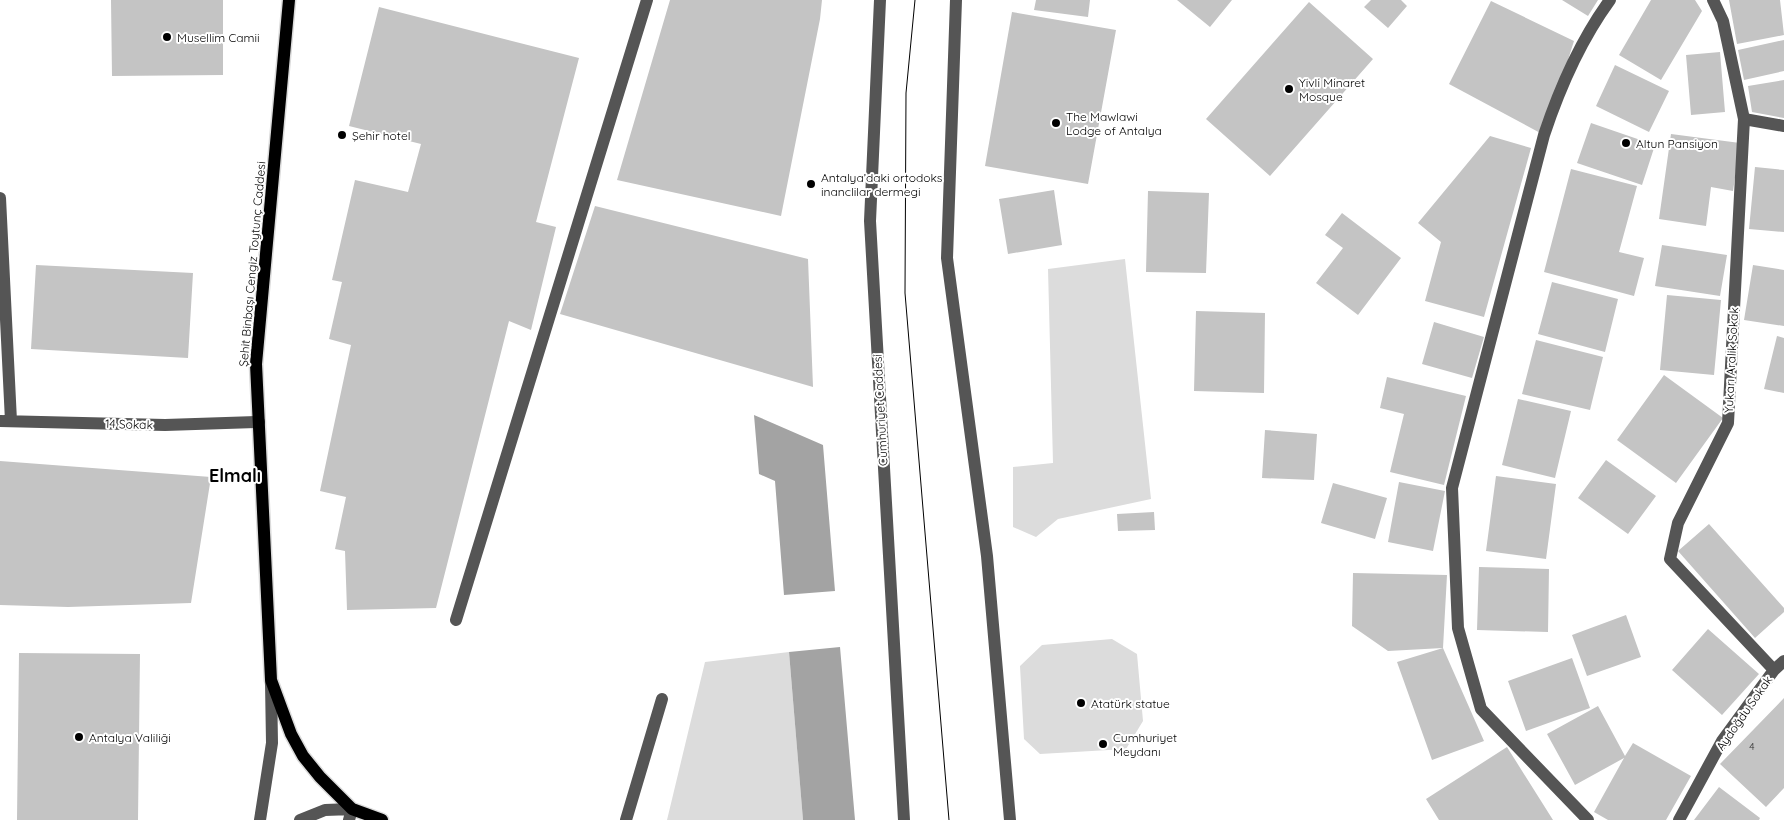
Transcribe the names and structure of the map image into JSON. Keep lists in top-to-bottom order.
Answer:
{
  "streets": {
    "main road": ["Şehit Binbaşı Cengiz Toytunç Caddesi"],
    "street": [
      "Yukarı Aralik Sokak",
      "Cumhuriyet Caddesi",
      "14 Sokak",
      "Aydoğdu Sokak"
    ]
  },
  "crossings": [
    ["Şehit Binbaşı Cengiz Toytunç Caddesi", "14 Sokak"],
    ["Yukarı Aralik Sokak", "Aydoğdu Sokak"]
  ],
  "districts": ["Elmalı"],
  "places": [
    "Musellim Camii",
    "Yivli Minaret Mosque",
    "The Mawlawi Lodge of Antalya",
    "Şehir hotel",
    "Altun Pansiyon",
    "Antalya’daki ortodoks inanclilar dermegi",
    "Atatürk statue",
    "Antalya Valiliği",
    "Cumhuriyet Meydanı"
  ],
  "house_numbers": ["4"]
}
